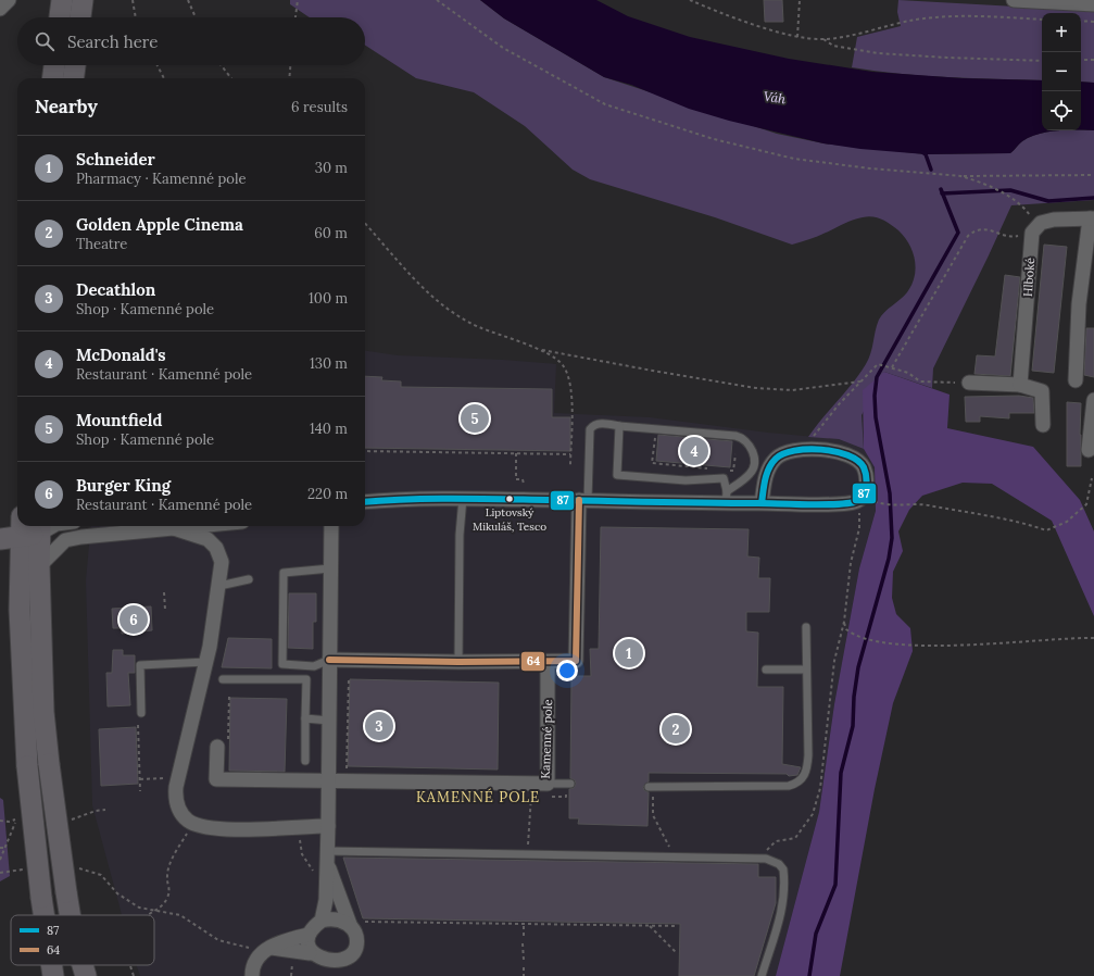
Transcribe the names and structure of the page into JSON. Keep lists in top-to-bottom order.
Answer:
{
  "streets": {
    "street": ["Hlboké", "Kamenné pole"]
  },
  "districts": ["KAMENNÉ POLE"],
  "water": ["Váh"],
  "places": ["Liptovský Mikuláš, Tesco"],
  "lines": ["transit line 87", "transit line 64"],
  "legend": ["87", "64"],
  "page": {
    "map_buttons": ["+", "−"],
    "search": "Search here",
    "heading": ["Nearby", "6 results"],
    "list": [
      {
        "mark": "1",
        "name": "Schneider",
        "note": "Pharmacy · Kamenné pole",
        "value": "30 m"
      },
      {
        "mark": "2",
        "name": "Golden Apple Cinema",
        "note": "Theatre",
        "value": "60 m"
      },
      {
        "mark": "3",
        "name": "Decathlon",
        "note": "Shop · Kamenné pole",
        "value": "100 m"
      },
      {
        "mark": "4",
        "name": "McDonald's",
        "note": "Restaurant · Kamenné pole",
        "value": "130 m"
      },
      {
        "mark": "5",
        "name": "Mountfield",
        "note": "Shop · Kamenné pole",
        "value": "140 m"
      },
      {
        "mark": "6",
        "name": "Burger King",
        "note": "Restaurant · Kamenné pole",
        "value": "220 m"
      }
    ],
    "pins": [
      "5",
      "4",
      "6",
      "1",
      "3",
      "2"
    ]
  }
}
